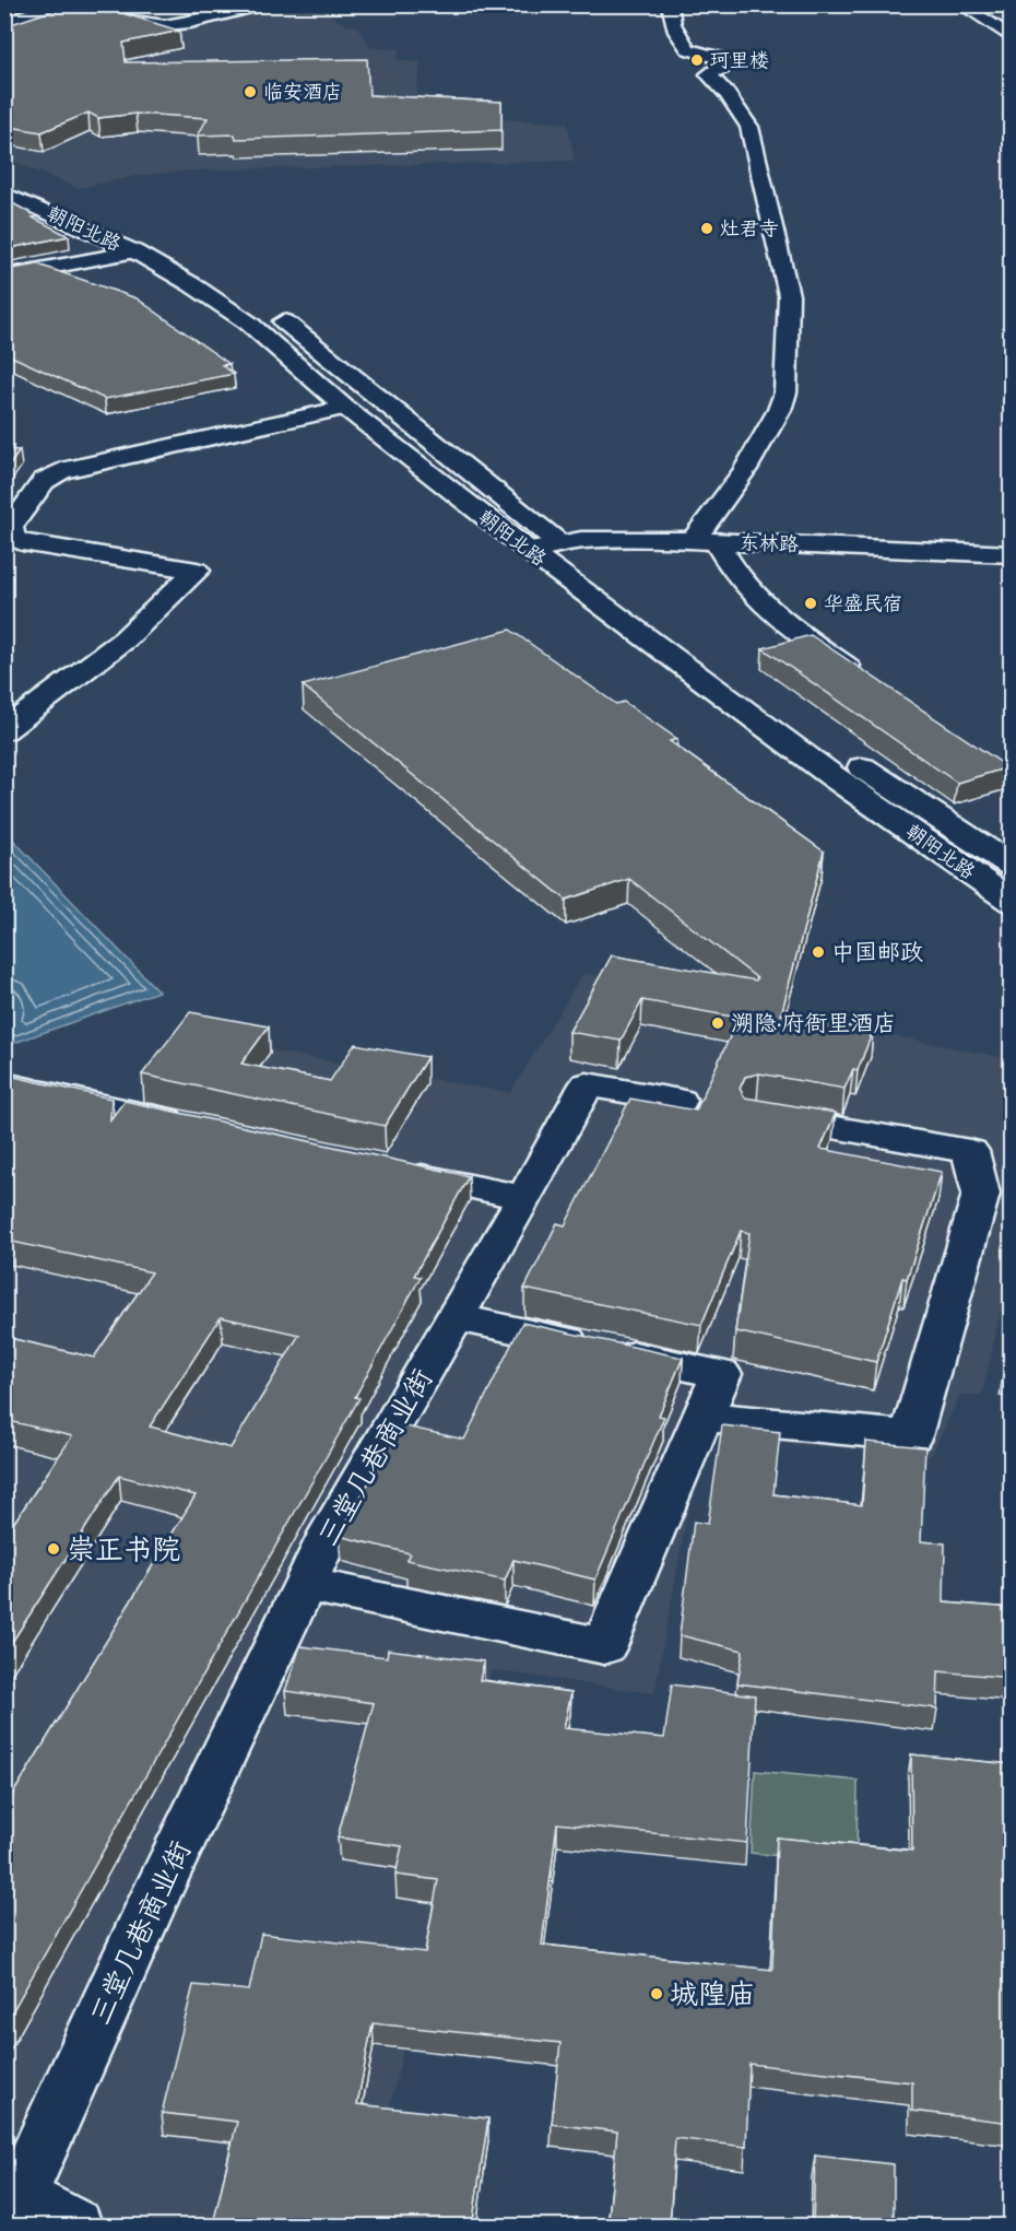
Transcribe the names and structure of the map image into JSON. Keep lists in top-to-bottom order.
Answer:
{
  "streets": {
    "street": ["朝阳北路", "东林路", "三堂几巷商业街"]
  },
  "crossings": [
    ["朝阳北路", "东林路"]
  ],
  "places": [
    "珂里楼",
    "临安酒店",
    "灶君寺",
    "华盛民宿",
    "中国邮政",
    "溯隐·府衙里酒店",
    "崇正书院",
    "城隍庙"
  ]
}
